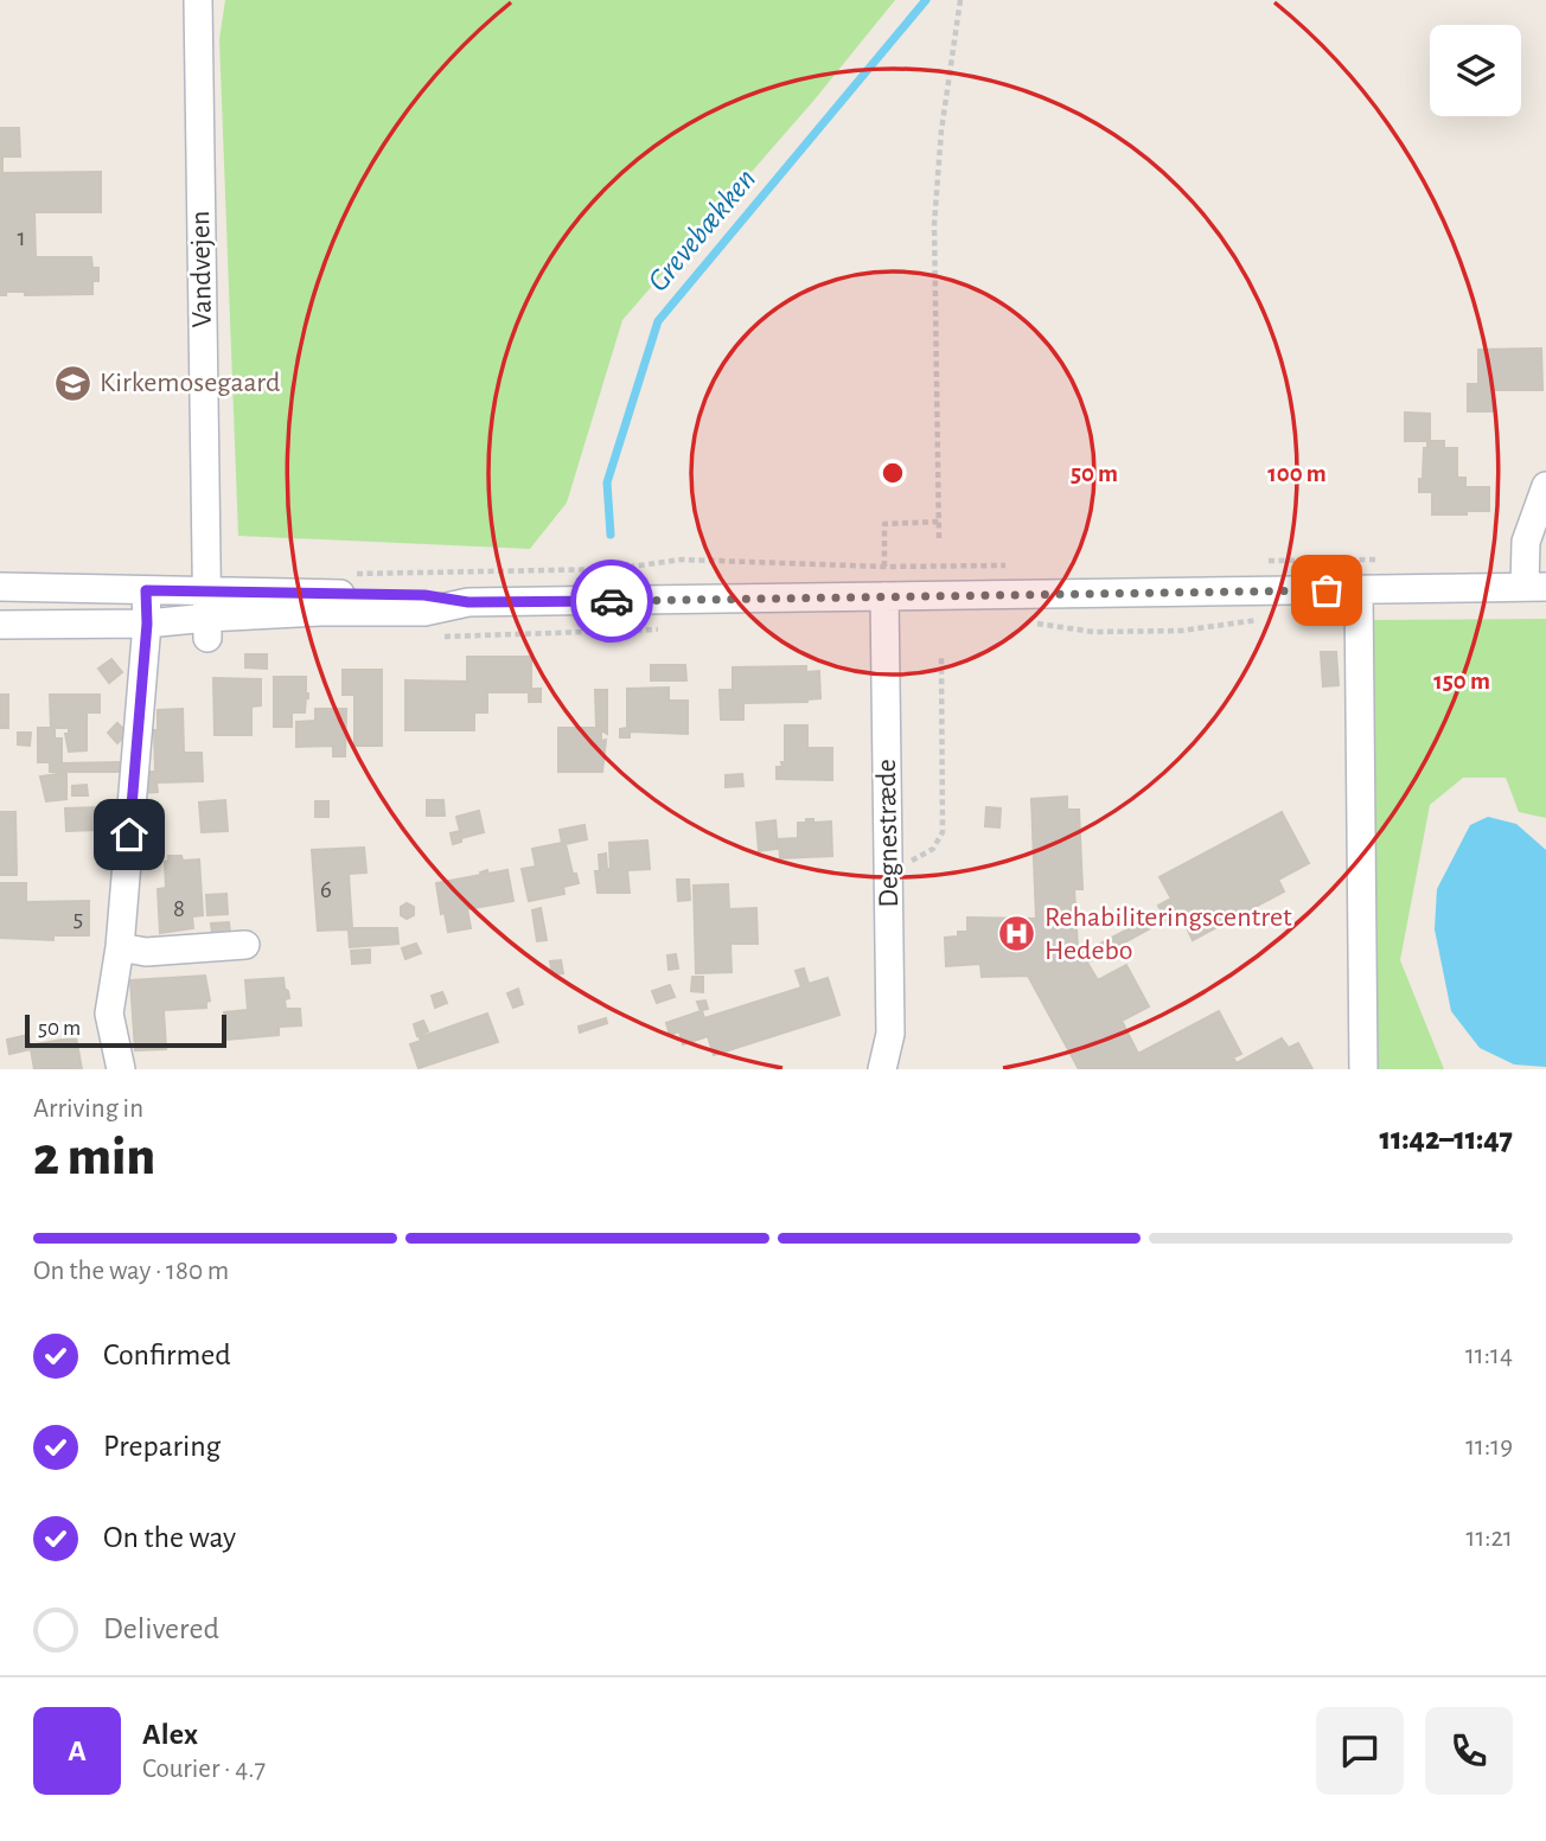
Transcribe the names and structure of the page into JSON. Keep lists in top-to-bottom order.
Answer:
{
  "streets": {
    "street": ["Vandvejen", "Degnestræde"]
  },
  "water": ["Grevebækken"],
  "places": {
    "school or university": ["Kirkemosegaard"],
    "hospital": ["Rehabiliteringscentret Hedebo"]
  },
  "house_numbers": [
    "1",
    "6",
    "8",
    "5"
  ],
  "scale_bar": "50 m",
  "page": {
    "scale": "50 m",
    "heading": ["2 min", "Arriving in", "11:42–11:47"],
    "panel": ["Alex", "Courier · 4.7"],
    "bar": "On the way · 180 m",
    "list": [
      ["Confirmed", "11:14"],
      ["Preparing", "11:19"],
      ["On the way", "11:21"],
      "Delivered"
    ],
    "round": "A"
  },
  "rings": ["50 m", "100 m", "150 m"]
}
